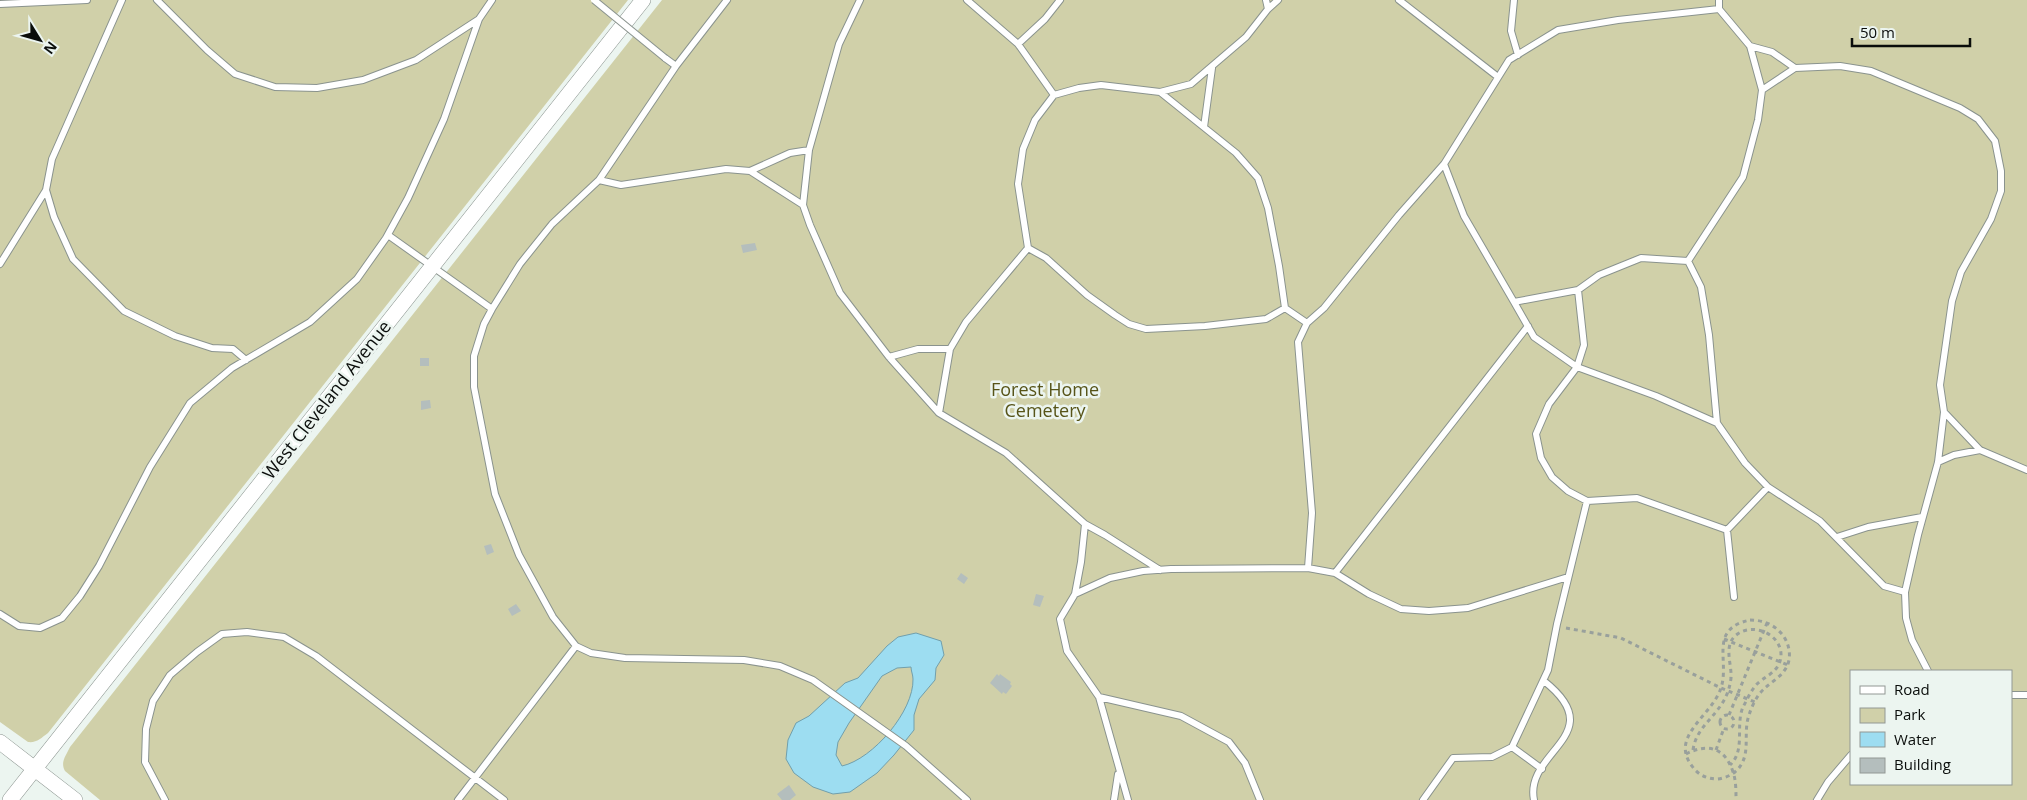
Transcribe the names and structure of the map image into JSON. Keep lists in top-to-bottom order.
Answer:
{
  "streets": {
    "street": ["West Cleveland Avenue"]
  },
  "parks": ["Forest Home Cemetery"],
  "legend": [
    "Road",
    "Park",
    "Water",
    "Building"
  ],
  "scale_bar": "50 m",
  "north": "bottom right"
}
